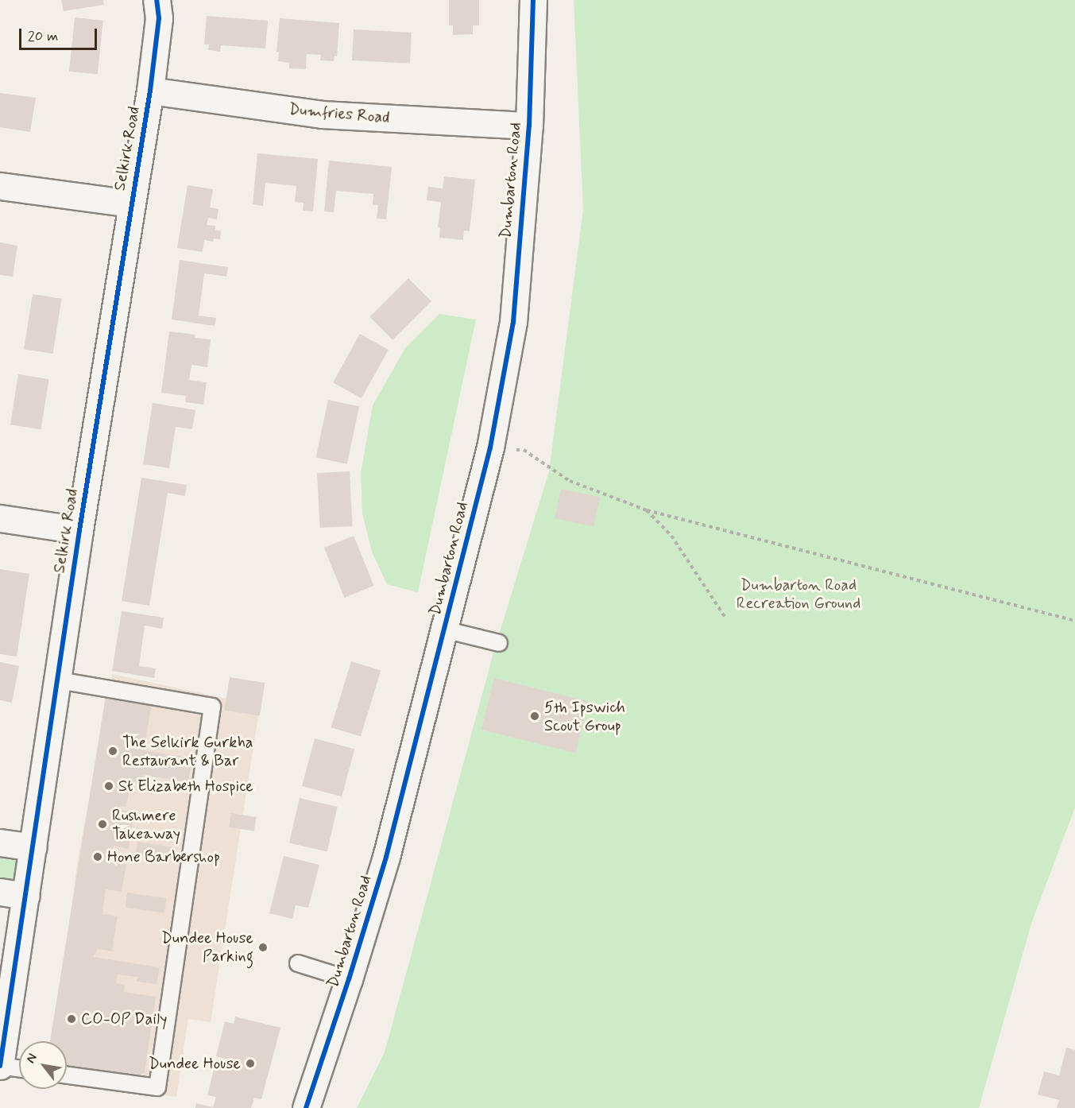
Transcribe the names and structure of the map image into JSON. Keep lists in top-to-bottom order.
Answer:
{
  "streets": {
    "street": ["Dumfries Road", "Selkirk Road", "Dumbarton Road"]
  },
  "crossings": [
    ["Dumfries Road", "Selkirk Road"],
    ["Dumfries Road", "Dumbarton Road"]
  ],
  "parks": ["Dumbarton Road Recreation Ground"],
  "places": [
    "5th Ipswich Scout Group",
    "The Selkirk Gurkha Restaurant & Bar",
    "St Elizabeth Hospice",
    "Rushmere Takeaway",
    "Hone Barbershop",
    "Dundee House Parking",
    "CO-OP Daily",
    "Dundee House"
  ],
  "scale_bar": "20 m",
  "north": "top left"
}
